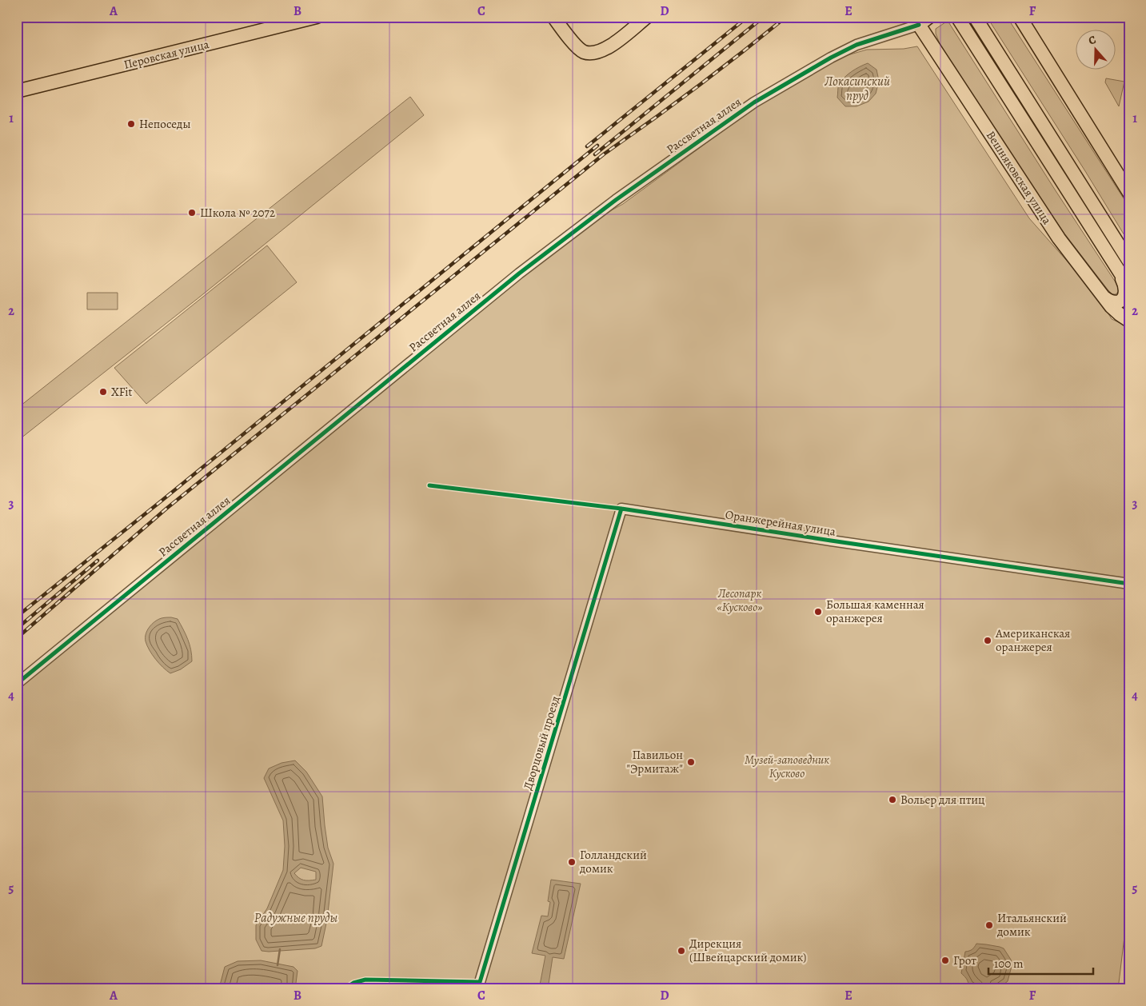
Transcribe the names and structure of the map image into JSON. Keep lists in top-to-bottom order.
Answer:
{
  "streets": {
    "main road": ["Перовская улица", "Вешняковская улица"],
    "street": ["Рассветная аллея", "Оранжерейная улица", "Дворцовый проезд"]
  },
  "crossings": [
    ["Рассветная аллея", "Вешняковская улица"],
    ["Оранжерейная улица", "Дворцовый проезд"]
  ],
  "water": ["Локасинский пруд", "Радужные пруды"],
  "parks": ["Лесопарк «Кусково»", "Музей-заповедник Кусково"],
  "places": [
    "Непоседы",
    "Школа № 2072",
    "XFit",
    "Большая каменная оранжерея",
    "Американская оранжерея",
    "Павильон \"Эрмитаж\"",
    "Вольер для птиц",
    "Голландский домик",
    "Итальянский домик",
    "Дирекция (Швейцарский домик)",
    "Грот"
  ],
  "scale_bar": "100 m",
  "north": "top",
  "grid": {
    "columns": [
      "A",
      "B",
      "C",
      "D",
      "E",
      "F"
    ],
    "rows": [
      "1",
      "2",
      "3",
      "4",
      "5"
    ]
  }
}
